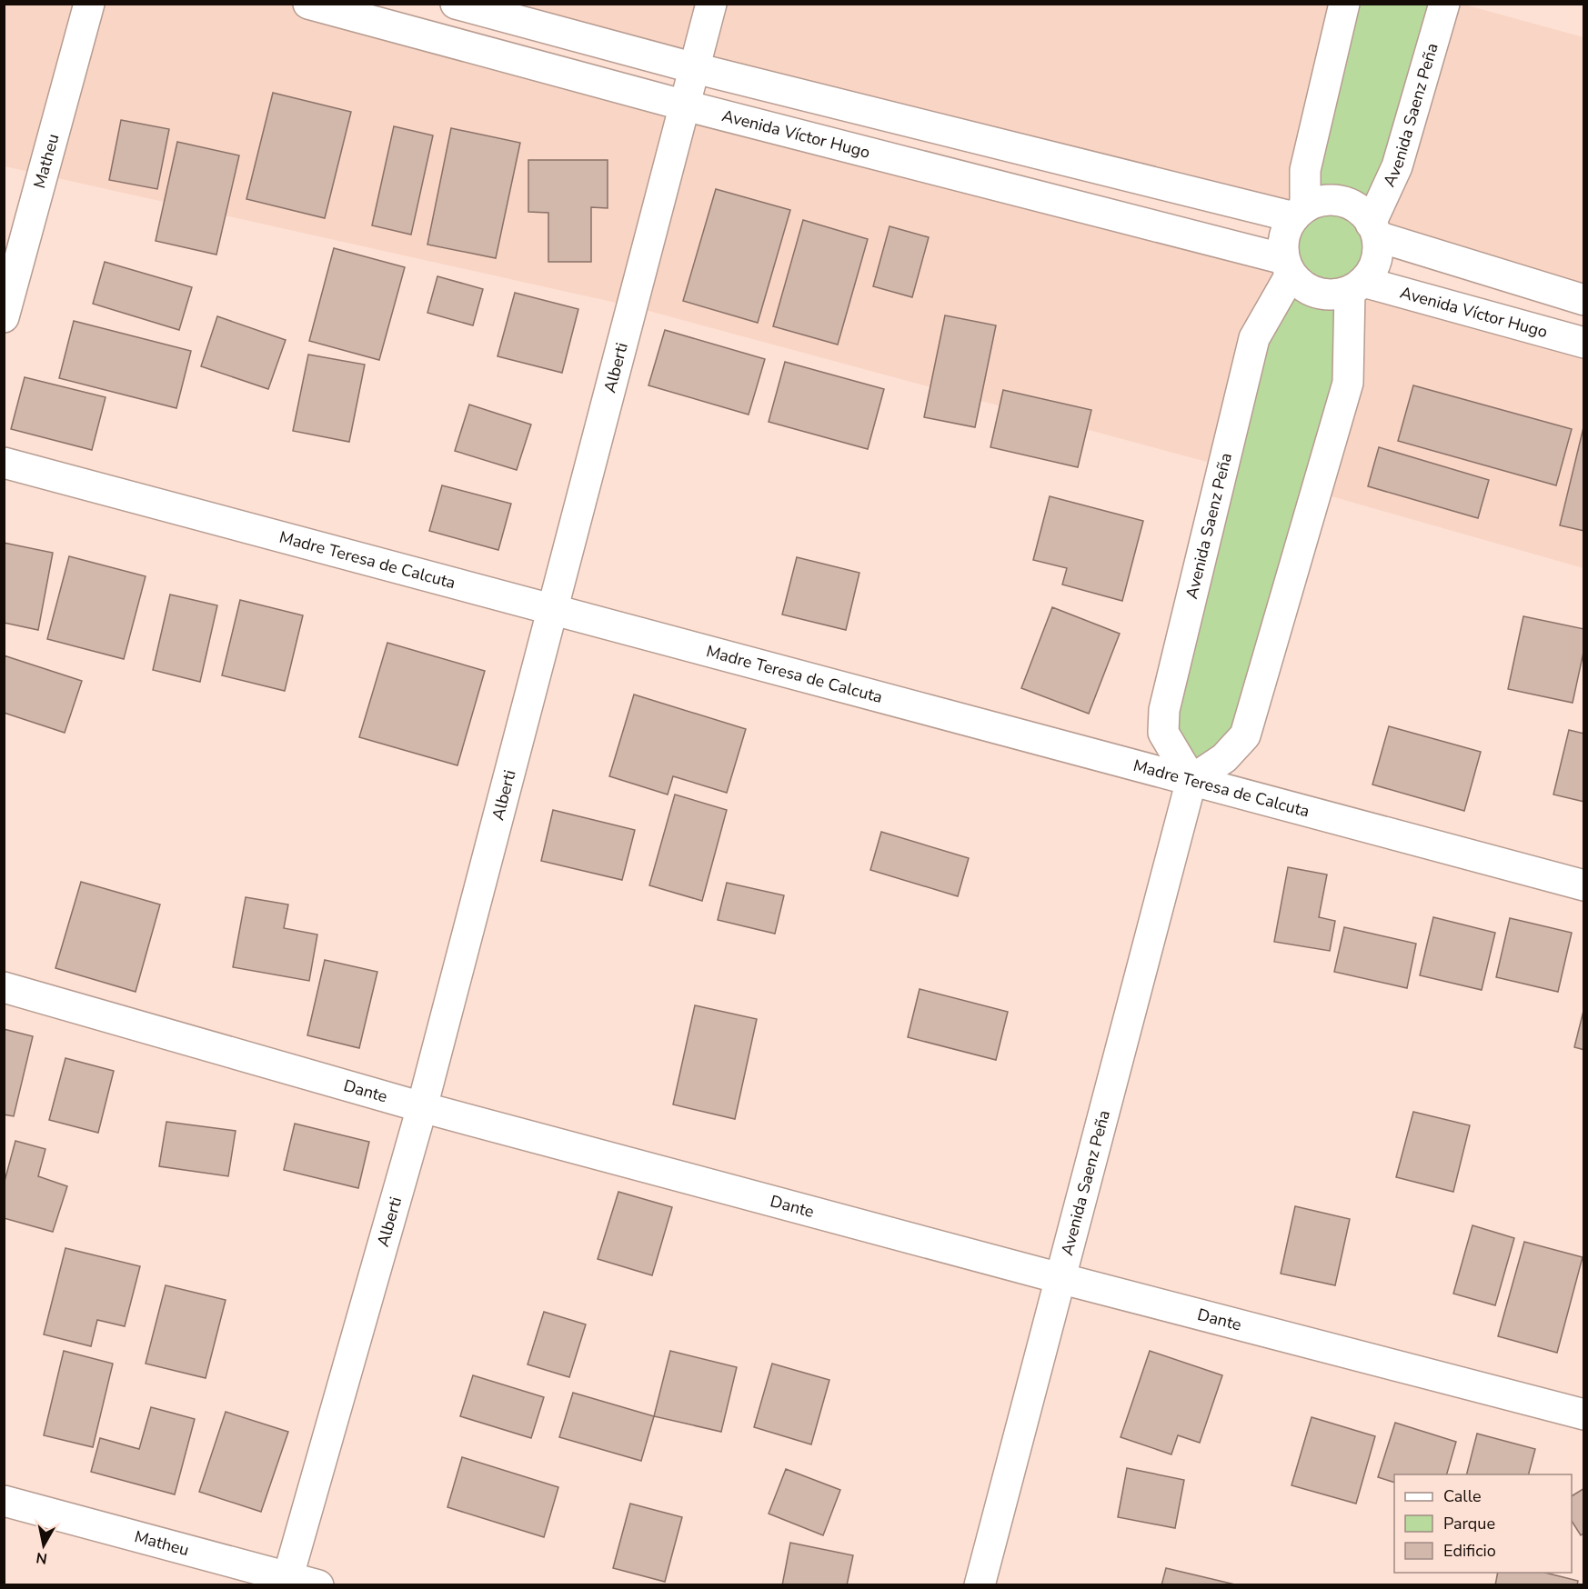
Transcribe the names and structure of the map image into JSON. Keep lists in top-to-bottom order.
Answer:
{
  "streets": {
    "street": [
      "Avenida Saenz Peña",
      "Avenida Víctor Hugo",
      "Matheu",
      "Alberti",
      "Madre Teresa de Calcuta",
      "Dante"
    ]
  },
  "crossings": [
    ["Avenida Saenz Peña", "Avenida Víctor Hugo"],
    ["Avenida Saenz Peña", "Madre Teresa de Calcuta"],
    ["Avenida Saenz Peña", "Dante"],
    ["Avenida Víctor Hugo", "Alberti"],
    ["Matheu", "Alberti"],
    ["Alberti", "Madre Teresa de Calcuta"],
    ["Alberti", "Dante"]
  ],
  "legend": ["Calle", "Parque", "Edificio"],
  "north": "bottom"
}
